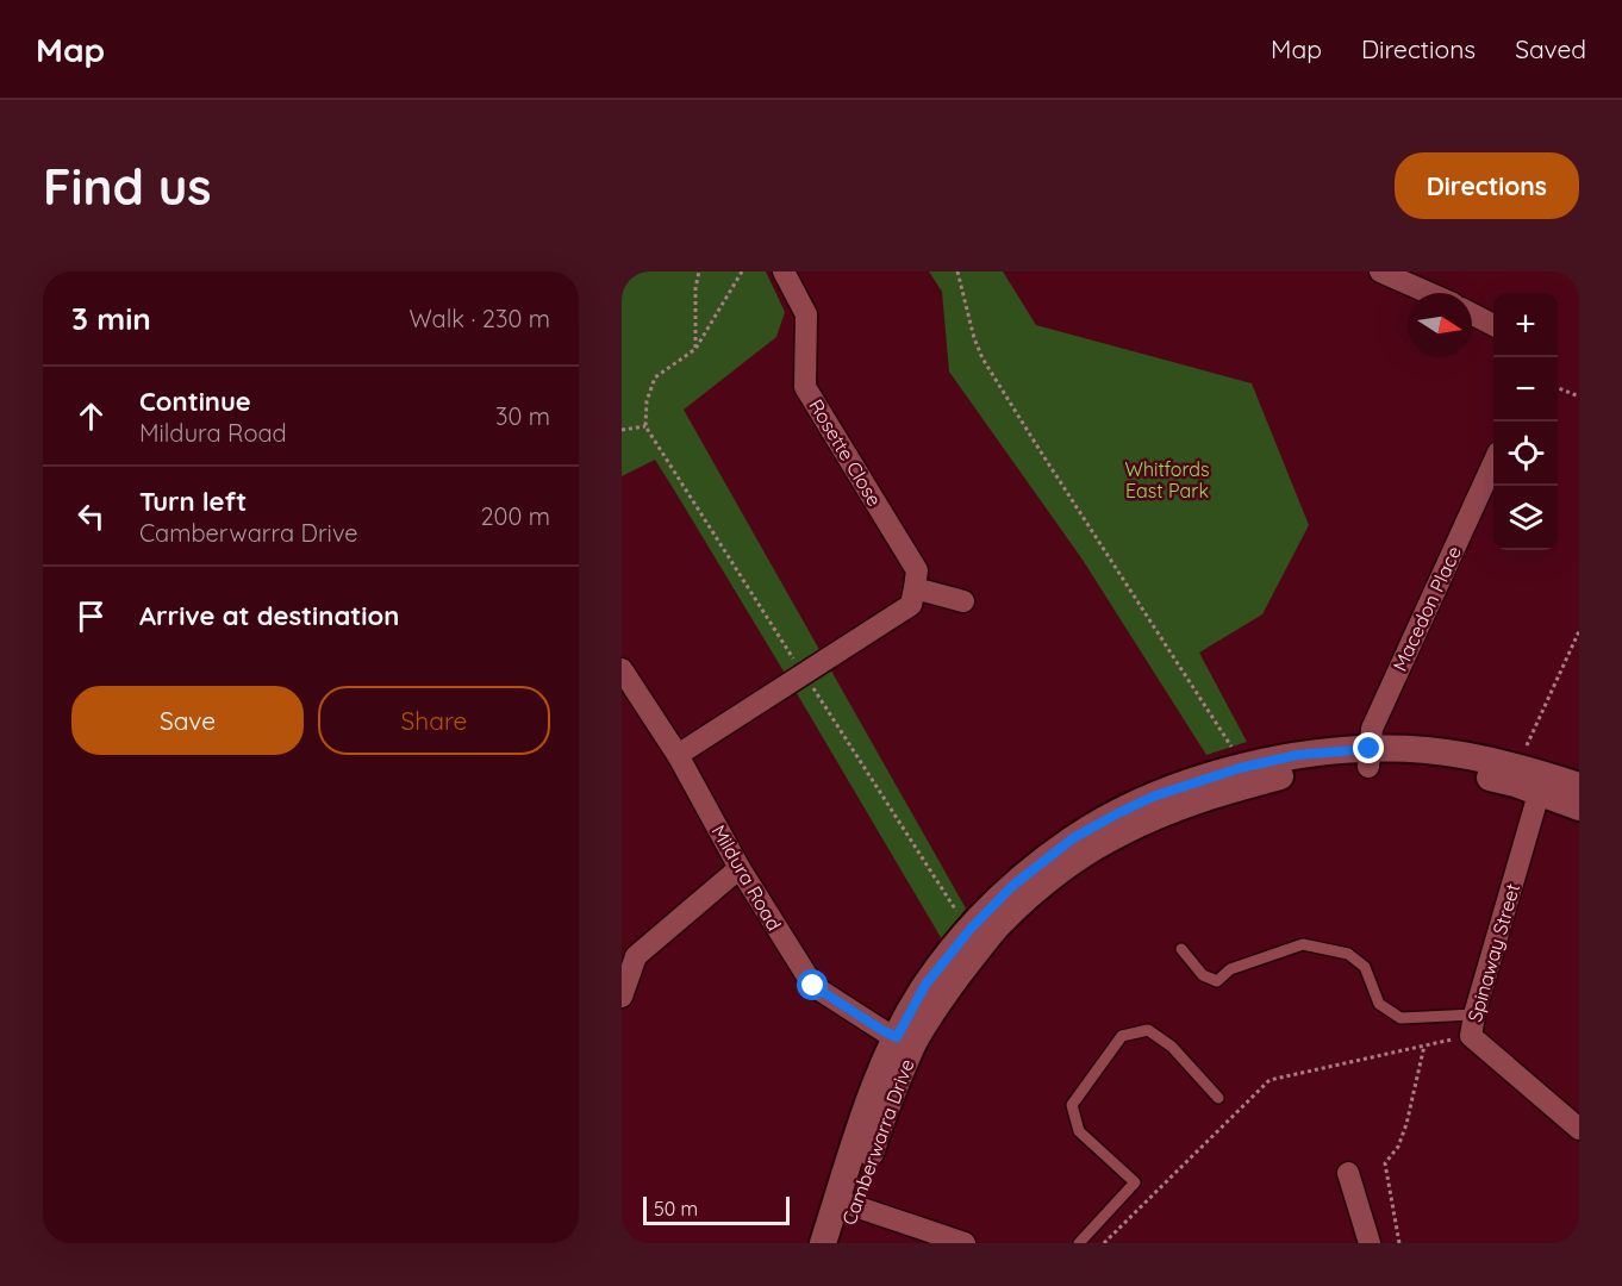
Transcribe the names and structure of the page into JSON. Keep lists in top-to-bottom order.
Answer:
{
  "streets": {
    "street": [
      "Rosette Close",
      "Macedon Place",
      "Mildura Road",
      "Spinaway Street",
      "Camberwarra Drive"
    ]
  },
  "crossings": [
    ["Macedon Place", "Camberwarra Drive"],
    ["Mildura Road", "Camberwarra Drive"],
    ["Spinaway Street", "Camberwarra Drive"]
  ],
  "parks": ["Whitfords East Park"],
  "scale_bar": "50 m",
  "north": "right",
  "page": {
    "header": "Map",
    "nav": ["Map", "Directions", "Saved"],
    "buttons": [
      "Directions",
      ["Save", "Share"]
    ],
    "title": "Find us",
    "heading": ["3 min", "Walk · 230 m"],
    "map_buttons": ["+", "−"],
    "list": [
      ["Continue", "Mildura Road", "30 m"],
      ["Turn left", "Camberwarra Drive", "200 m"],
      "Arrive at destination"
    ],
    "scale": "50 m"
  }
}
